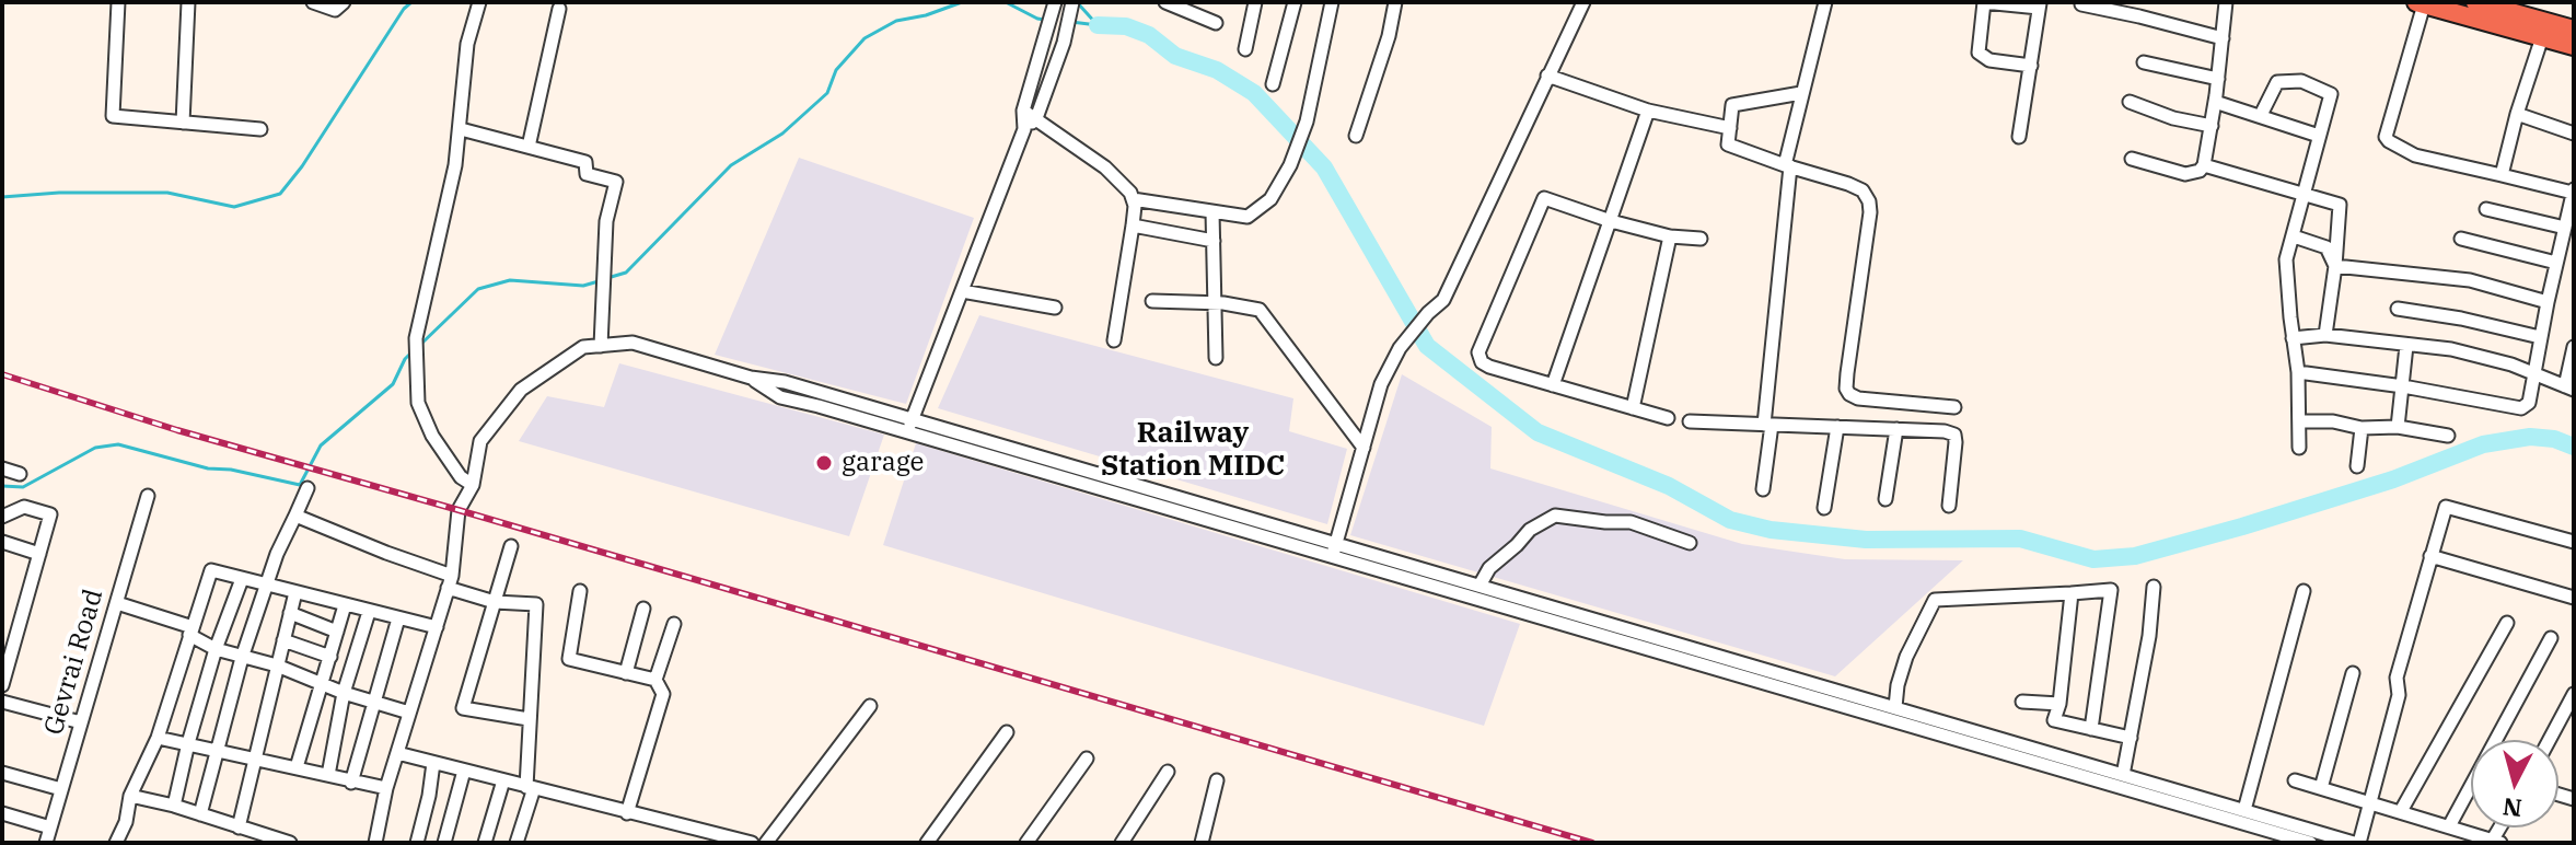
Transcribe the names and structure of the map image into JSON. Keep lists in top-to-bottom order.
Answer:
{
  "streets": {
    "street": ["Gevrai Road"]
  },
  "districts": ["Railway Station MIDC"],
  "places": ["garage"],
  "north": "bottom"
}
